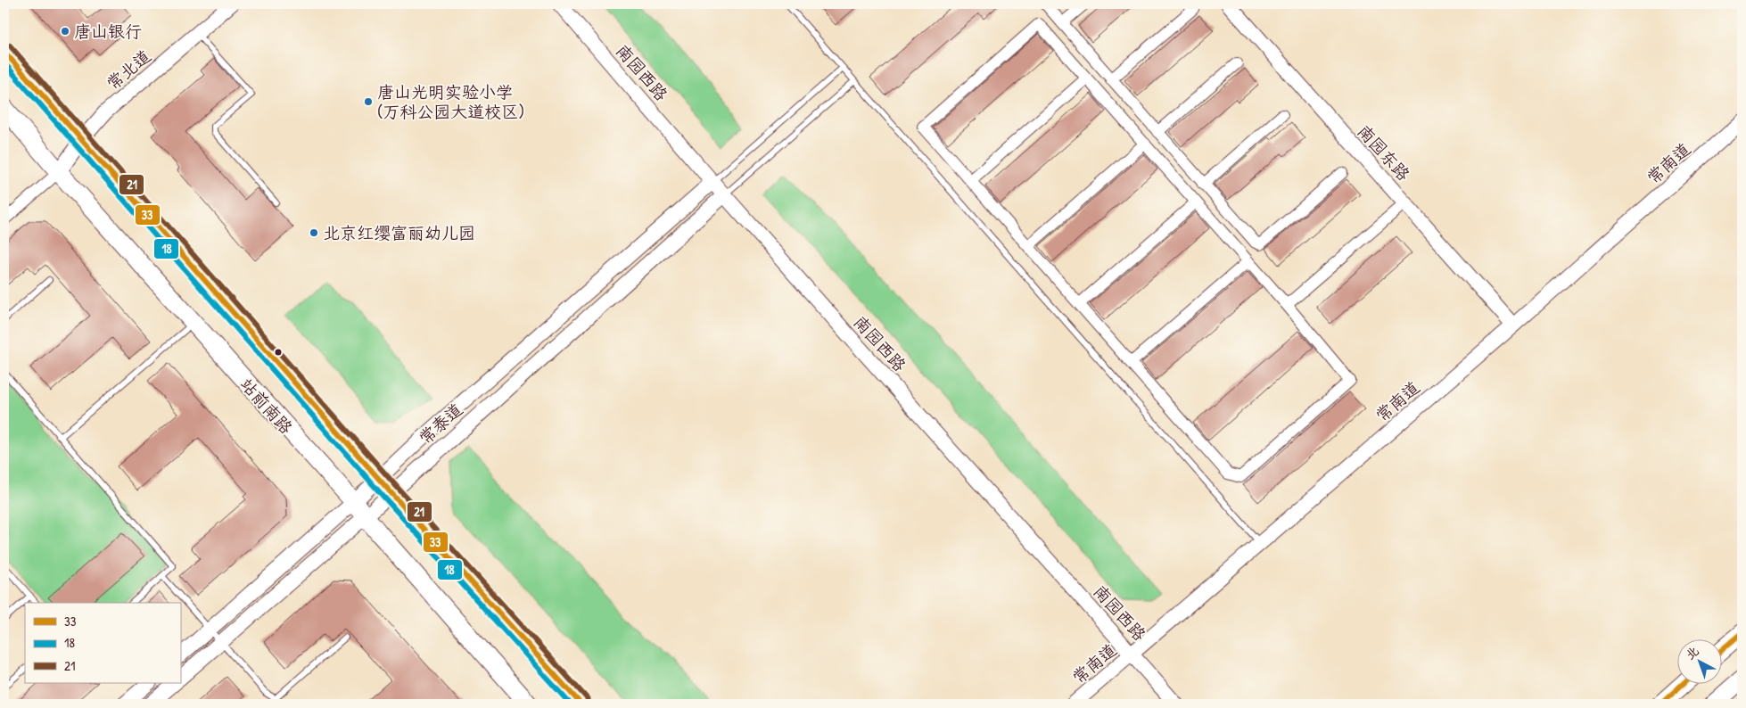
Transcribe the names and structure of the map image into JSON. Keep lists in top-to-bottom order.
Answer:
{
  "streets": {
    "main road": ["站前南路"],
    "street": [
      "常北道",
      "南园西路",
      "南园东路",
      "常南道",
      "常泰道"
    ]
  },
  "crossings": [
    ["常北道", "站前南路"],
    ["南园西路", "常南道"],
    ["南园西路", "常泰道"],
    ["南园东路", "常南道"],
    ["站前南路", "常泰道"]
  ],
  "places": ["唐山银行", "唐山光明实验小学 (万科公园大道校区)", "北京红缨富丽幼儿园"],
  "lines": ["transit line 21", "transit line 33", "transit line 18"],
  "legend": ["33", "18", "21"],
  "north": "top left"
}
